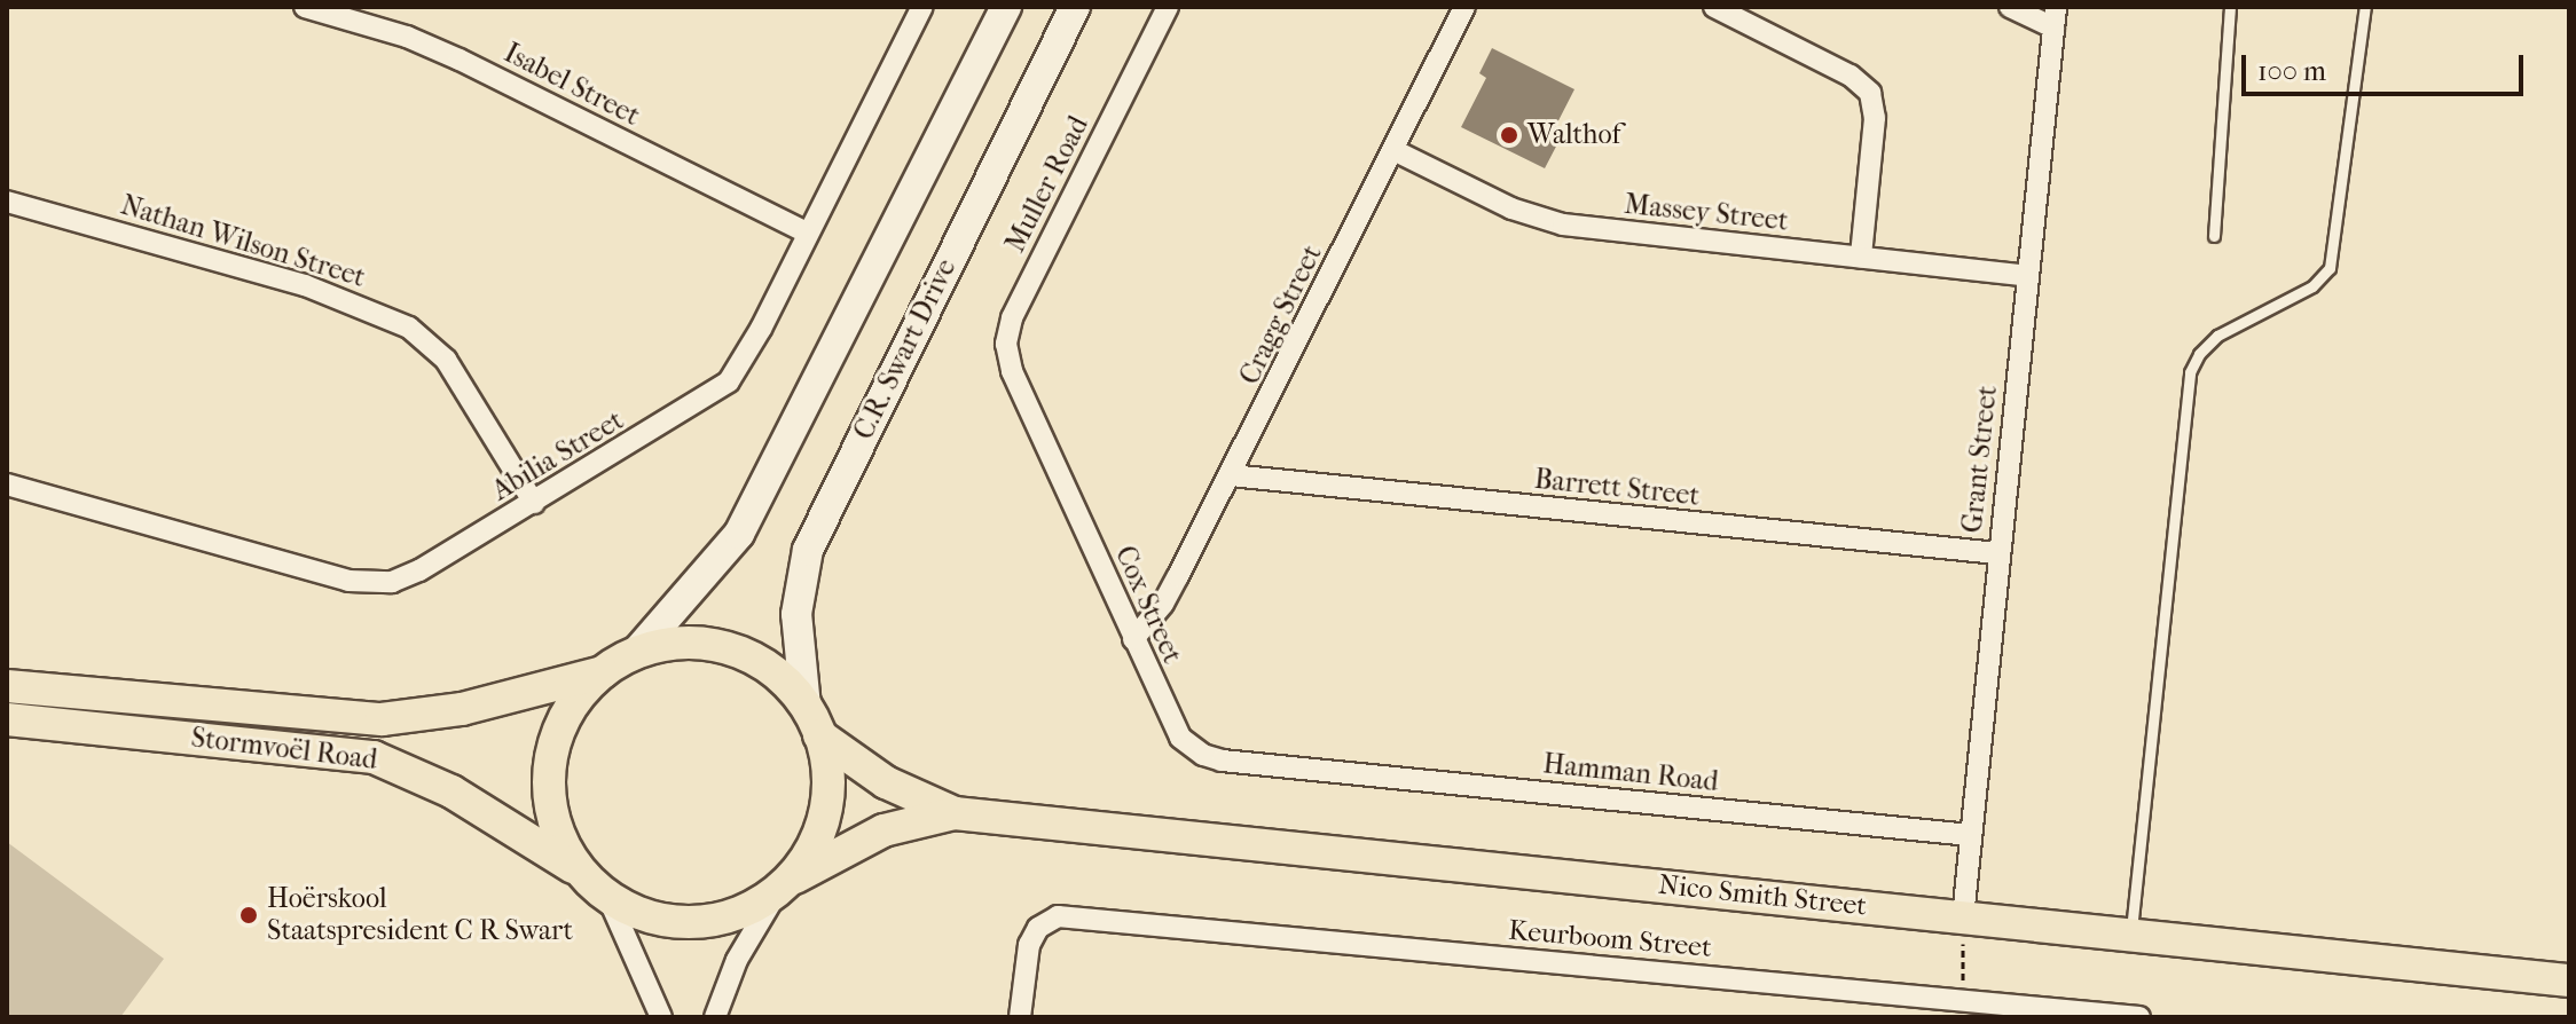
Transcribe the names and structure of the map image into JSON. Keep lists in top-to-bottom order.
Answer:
{
  "streets": {
    "main road": ["C.R. Swart Drive", "Stormvoël Road", "Nico Smith Street"],
    "street": [
      "Isabel Street",
      "Muller Road",
      "Massey Street",
      "Nathan Wilson Street",
      "Cragg Street",
      "Abilia Street",
      "Grant Street",
      "Barrett Street",
      "Cox Street",
      "Hamman Road",
      "Keurboom Street"
    ]
  },
  "crossings": [
    ["Isabel Street", "Abilia Street"],
    ["Muller Road", "Cox Street"],
    ["Massey Street", "Cragg Street"],
    ["Massey Street", "Grant Street"],
    ["Nathan Wilson Street", "Abilia Street"],
    ["Cragg Street", "Barrett Street"],
    ["Cragg Street", "Cox Street"],
    ["C.R. Swart Drive", "Stormvoël Road"],
    ["C.R. Swart Drive", "Nico Smith Street"],
    ["Grant Street", "Barrett Street"],
    ["Grant Street", "Hamman Road"],
    ["Grant Street", "Nico Smith Street"],
    ["Cox Street", "Hamman Road"],
    ["Stormvoël Road", "Nico Smith Street"]
  ],
  "places": ["Walthof", "Hoërskool Staatspresident C R Swart"],
  "scale_bar": "100 m"
}
